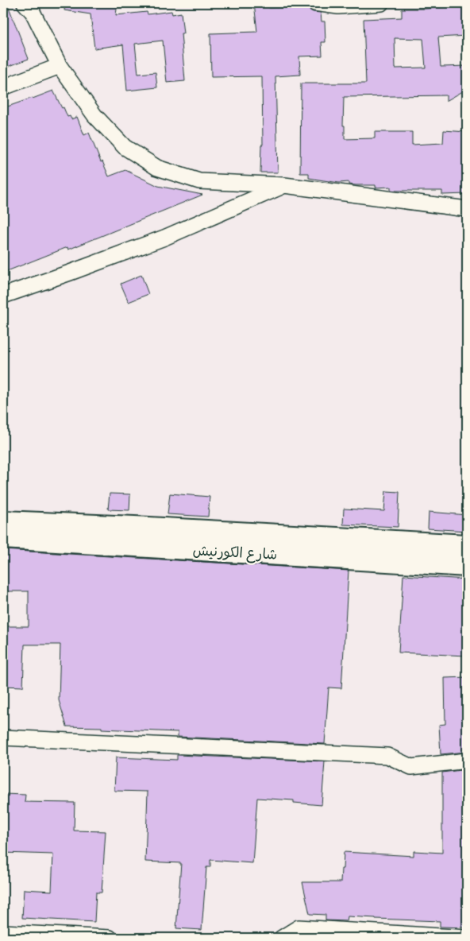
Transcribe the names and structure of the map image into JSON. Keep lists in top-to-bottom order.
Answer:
{
  "streets": {
    "main road": ["شارع الكورنيش"]
  }
}
